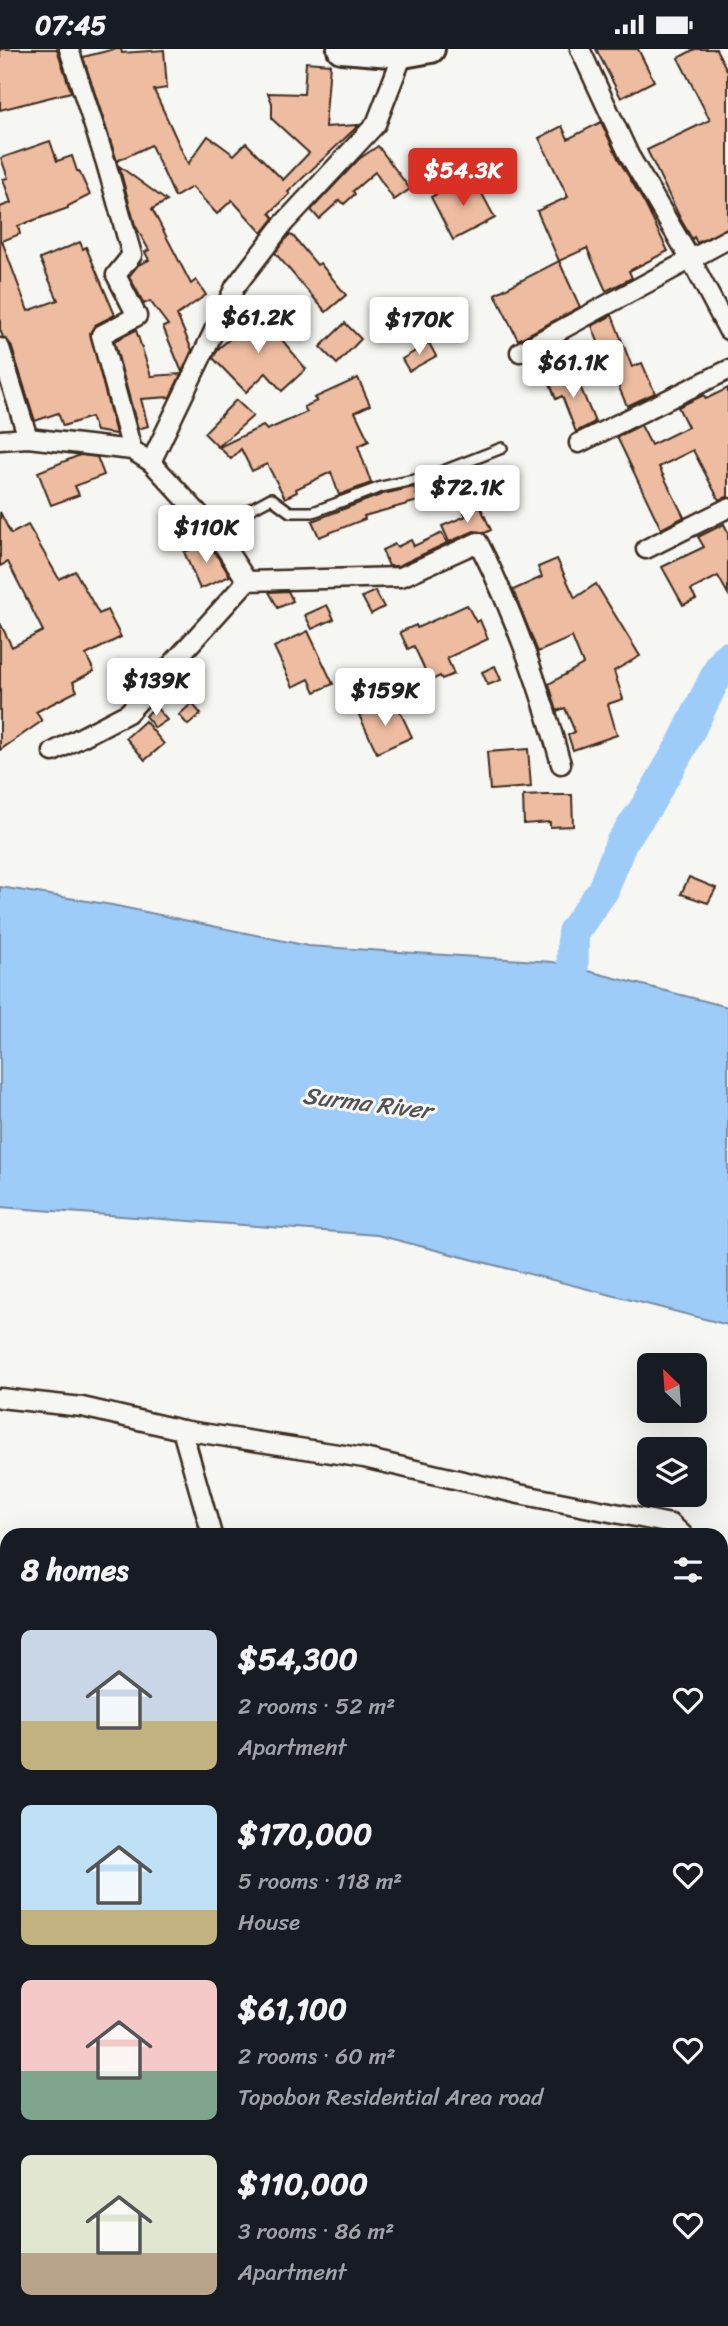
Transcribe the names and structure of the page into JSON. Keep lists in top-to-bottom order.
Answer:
{
  "water": ["Surma River"],
  "north": "top left",
  "page": {
    "status": "07:45",
    "price": [
      "$54.3K",
      "$61.2K",
      "$170K",
      "$61.1K",
      "$72.1K",
      "$110K",
      "$139K",
      "$159K"
    ],
    "heading": "8 homes",
    "list": [
      {
        "name": "$54,300",
        "note": "2 rooms · 52 m² · Apartment"
      },
      {
        "name": "$170,000",
        "note": "5 rooms · 118 m² · House"
      },
      {
        "name": "$61,100",
        "note": "2 rooms · 60 m² · Topobon Residential Area road"
      },
      {
        "name": "$110,000",
        "note": "3 rooms · 86 m² · Apartment"
      }
    ]
  }
}
